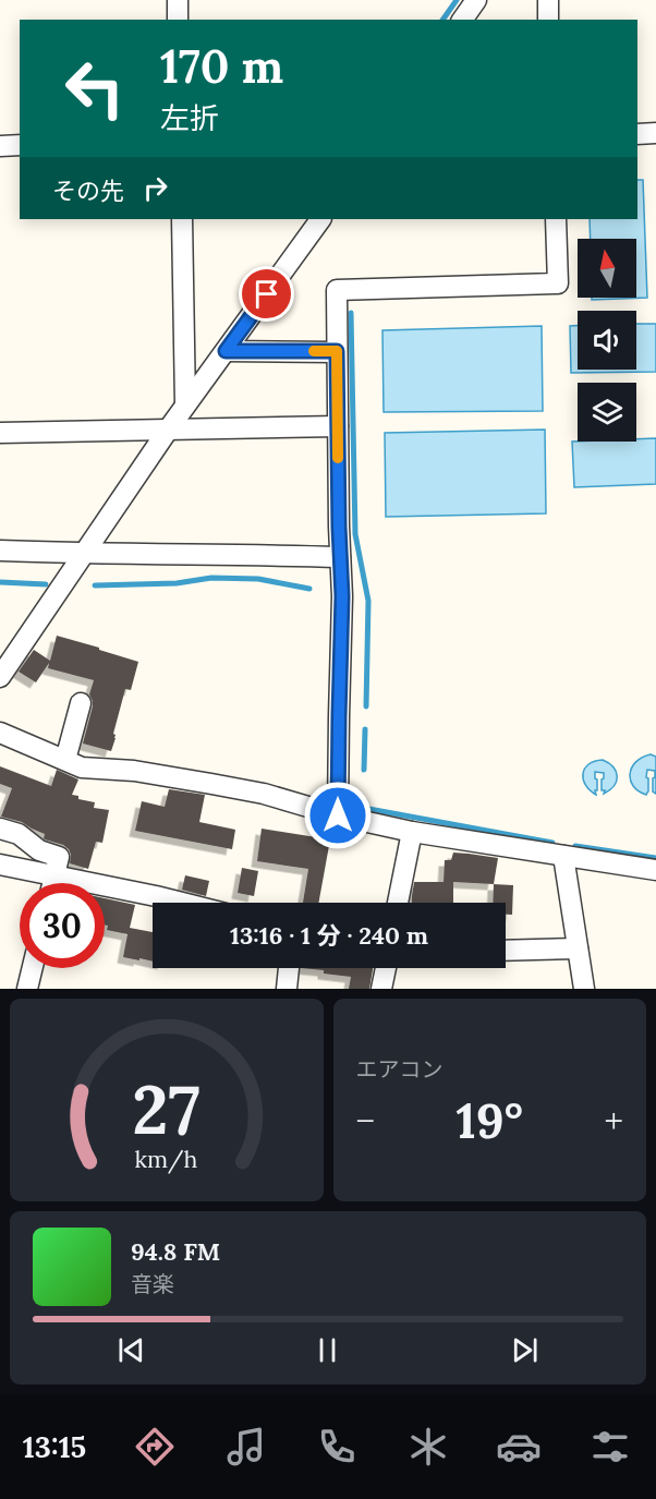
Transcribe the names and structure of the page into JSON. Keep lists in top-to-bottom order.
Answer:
{
  "north": "top",
  "page": {
    "turn": ["170 m", "左折"],
    "then": "その先",
    "limit": "30",
    "trip": "13:16 · 1 分 · 240 m",
    "tile": "エアコン",
    "heat": ["−", "19°", "+"],
    "song": ["94.8 FM", "音楽"],
    "tabs": "13:15",
    "gauge": ["27", "km/h"]
  }
}
